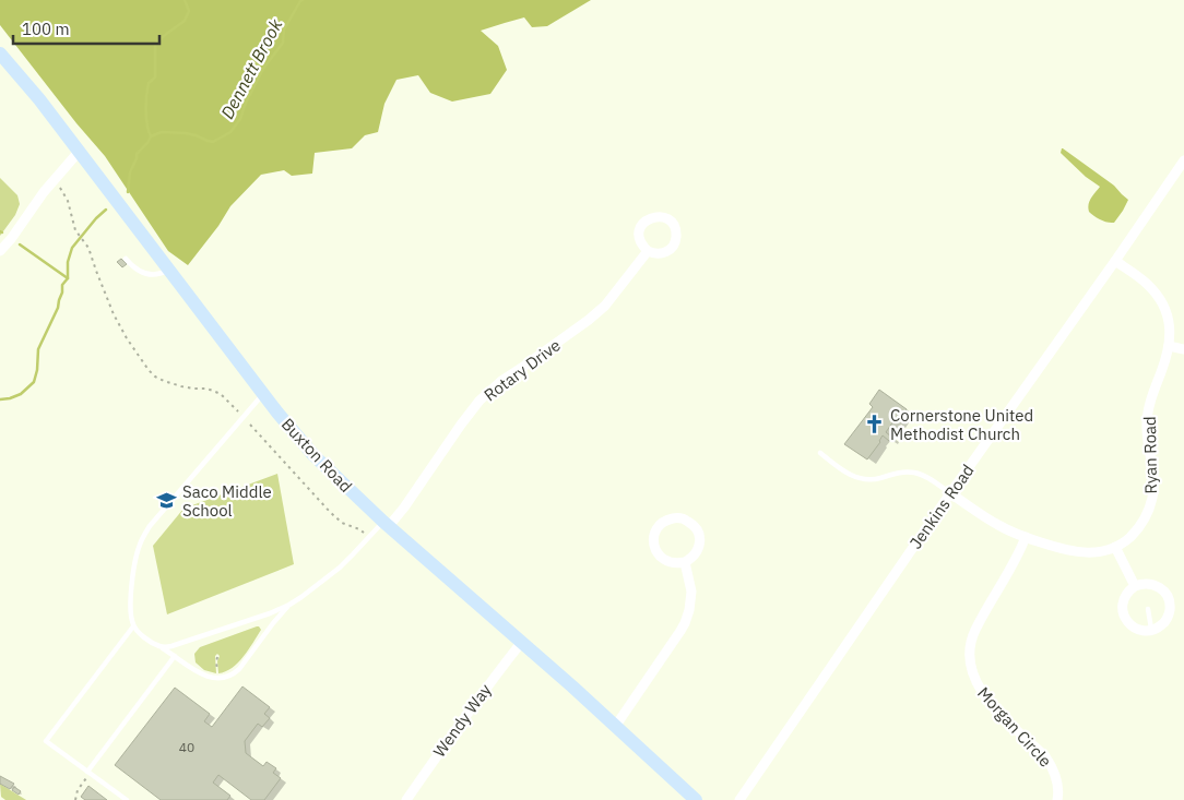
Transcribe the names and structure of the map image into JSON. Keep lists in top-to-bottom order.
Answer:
{
  "streets": {
    "main road": ["Buxton Road"],
    "street": [
      "Rotary Drive",
      "Ryan Road",
      "Jenkins Road",
      "Wendy Way",
      "Morgan Circle"
    ]
  },
  "crossings": [
    ["Rotary Drive", "Buxton Road"],
    ["Buxton Road", "Wendy Way"],
    ["Ryan Road", "Jenkins Road"],
    ["Ryan Road", "Morgan Circle"]
  ],
  "water": ["Dennett Brook"],
  "places": {
    "church": ["Cornerstone United Methodist Church"],
    "school or university": ["Saco Middle School"]
  },
  "house_numbers": ["40"],
  "scale_bar": "100 m"
}
